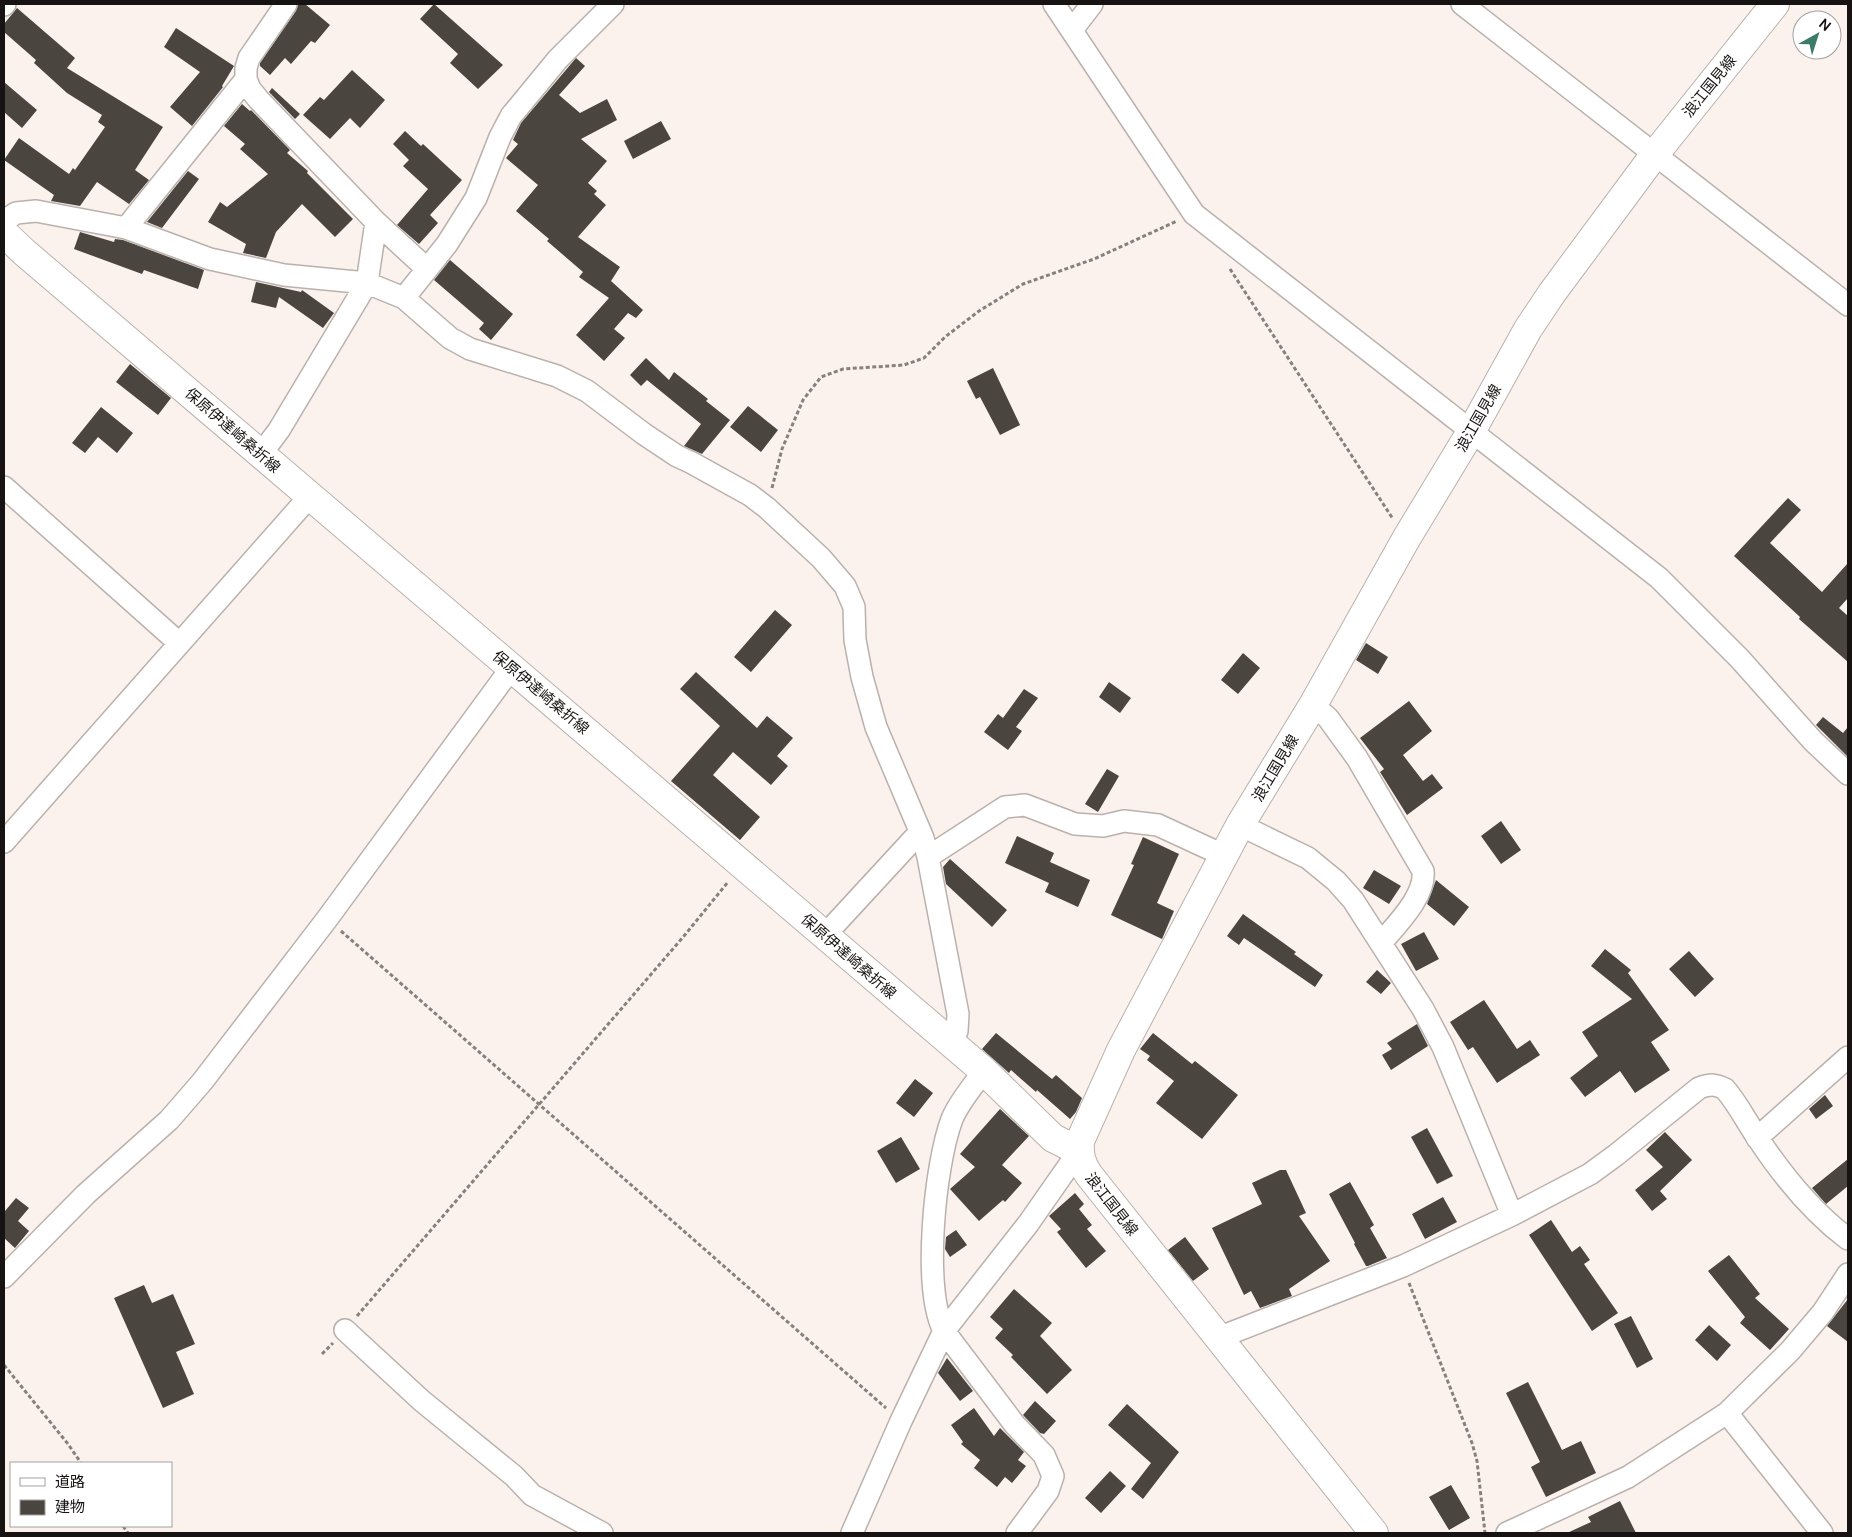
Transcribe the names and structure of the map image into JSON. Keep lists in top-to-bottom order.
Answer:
{
  "streets": {
    "main road": ["浪江国見線", "保原伊達崎桑折線"]
  },
  "crossings": [
    ["浪江国見線", "保原伊達崎桑折線"]
  ],
  "legend": ["道路", "建物"],
  "north": "top right"
}
